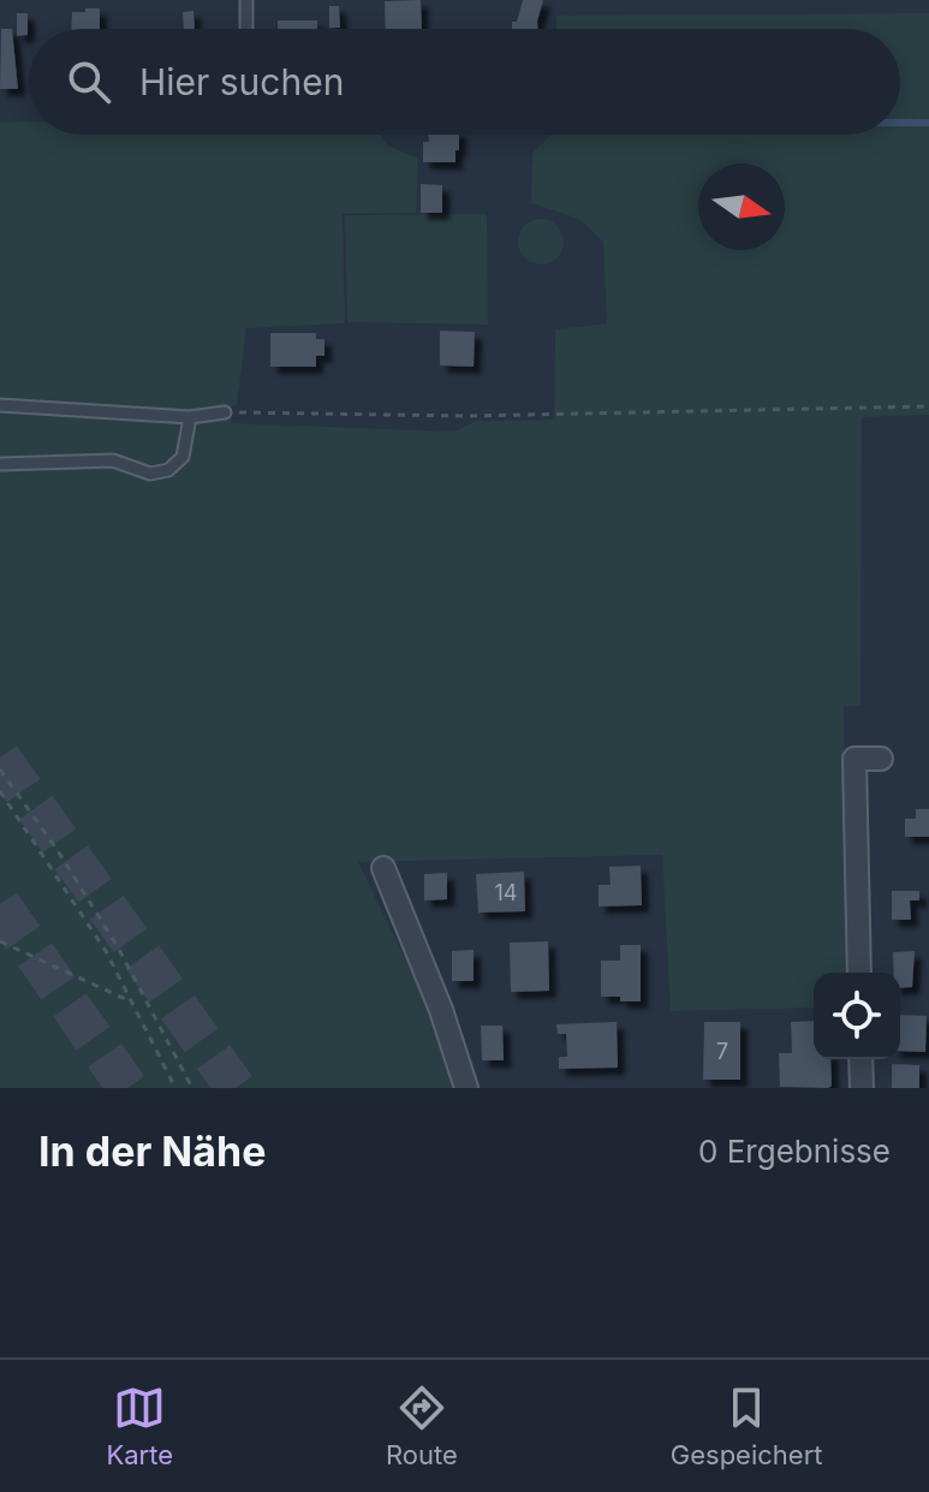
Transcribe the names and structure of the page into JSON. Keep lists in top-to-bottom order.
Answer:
{
  "house_numbers": ["14", "7"],
  "north": "right",
  "page": {
    "search": "Hier suchen",
    "heading": ["In der Nähe", "0 Ergebnisse"],
    "nav": ["Karte", "Route", "Gespeichert"]
  }
}
